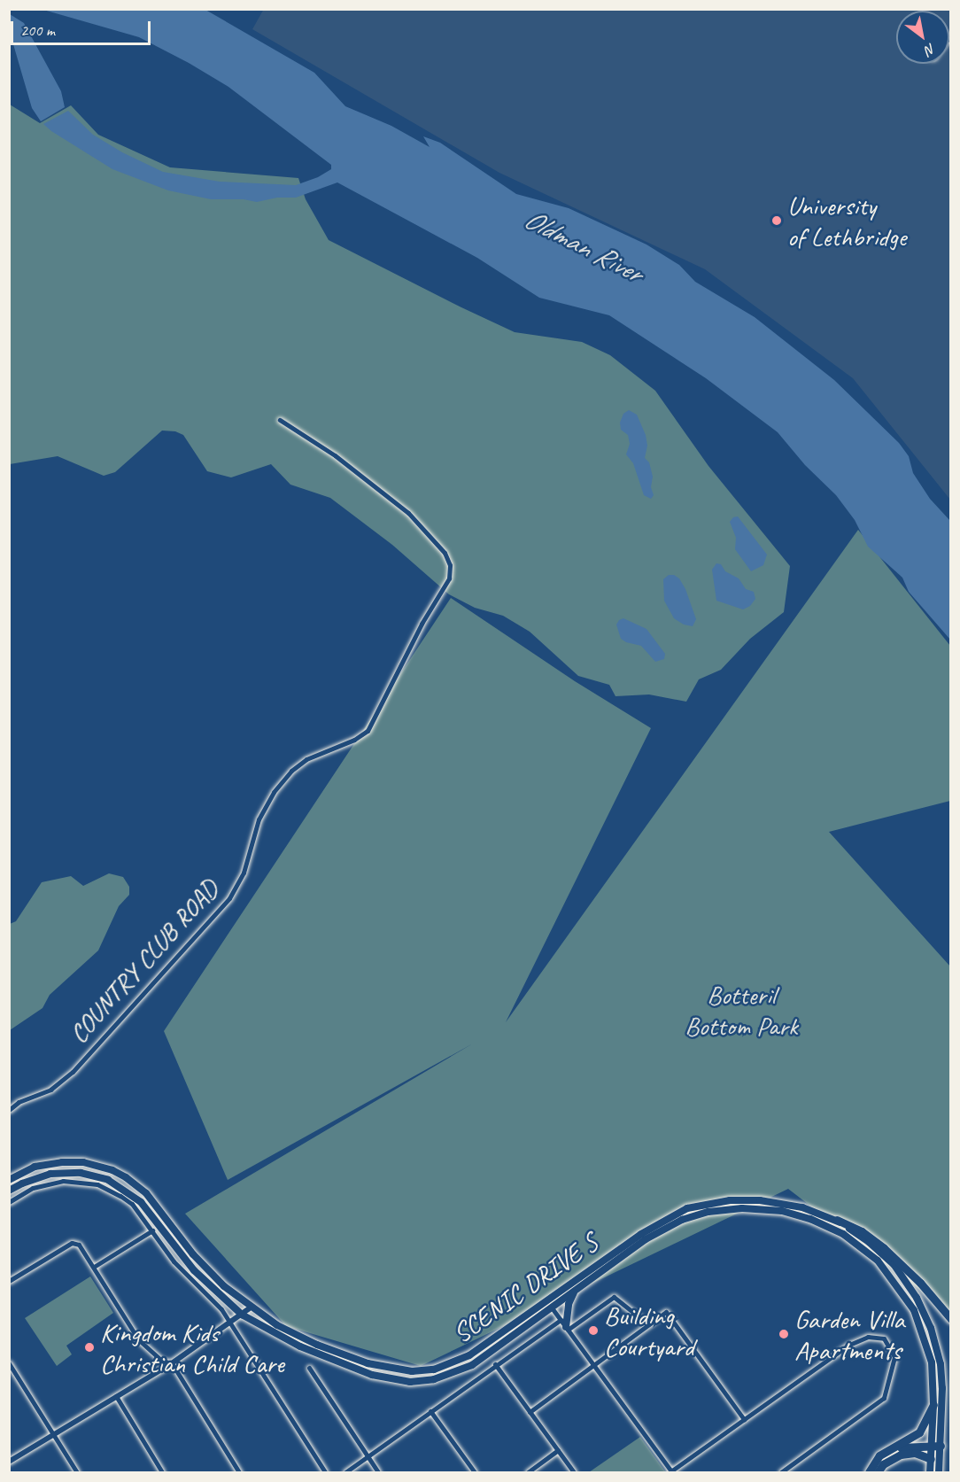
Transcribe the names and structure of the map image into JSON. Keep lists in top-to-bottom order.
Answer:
{
  "streets": {
    "main road": ["SCENIC DRIVE S"],
    "street": ["COUNTRY CLUB ROAD"]
  },
  "water": ["Oldman River"],
  "parks": ["Botteril Bottom Park"],
  "places": [
    "University of Lethbridge",
    "Building Courtyard",
    "Garden Villa Apartments",
    "Kingdom Kids Christian Child Care"
  ],
  "scale_bar": "200 m",
  "north": "bottom right"
}
